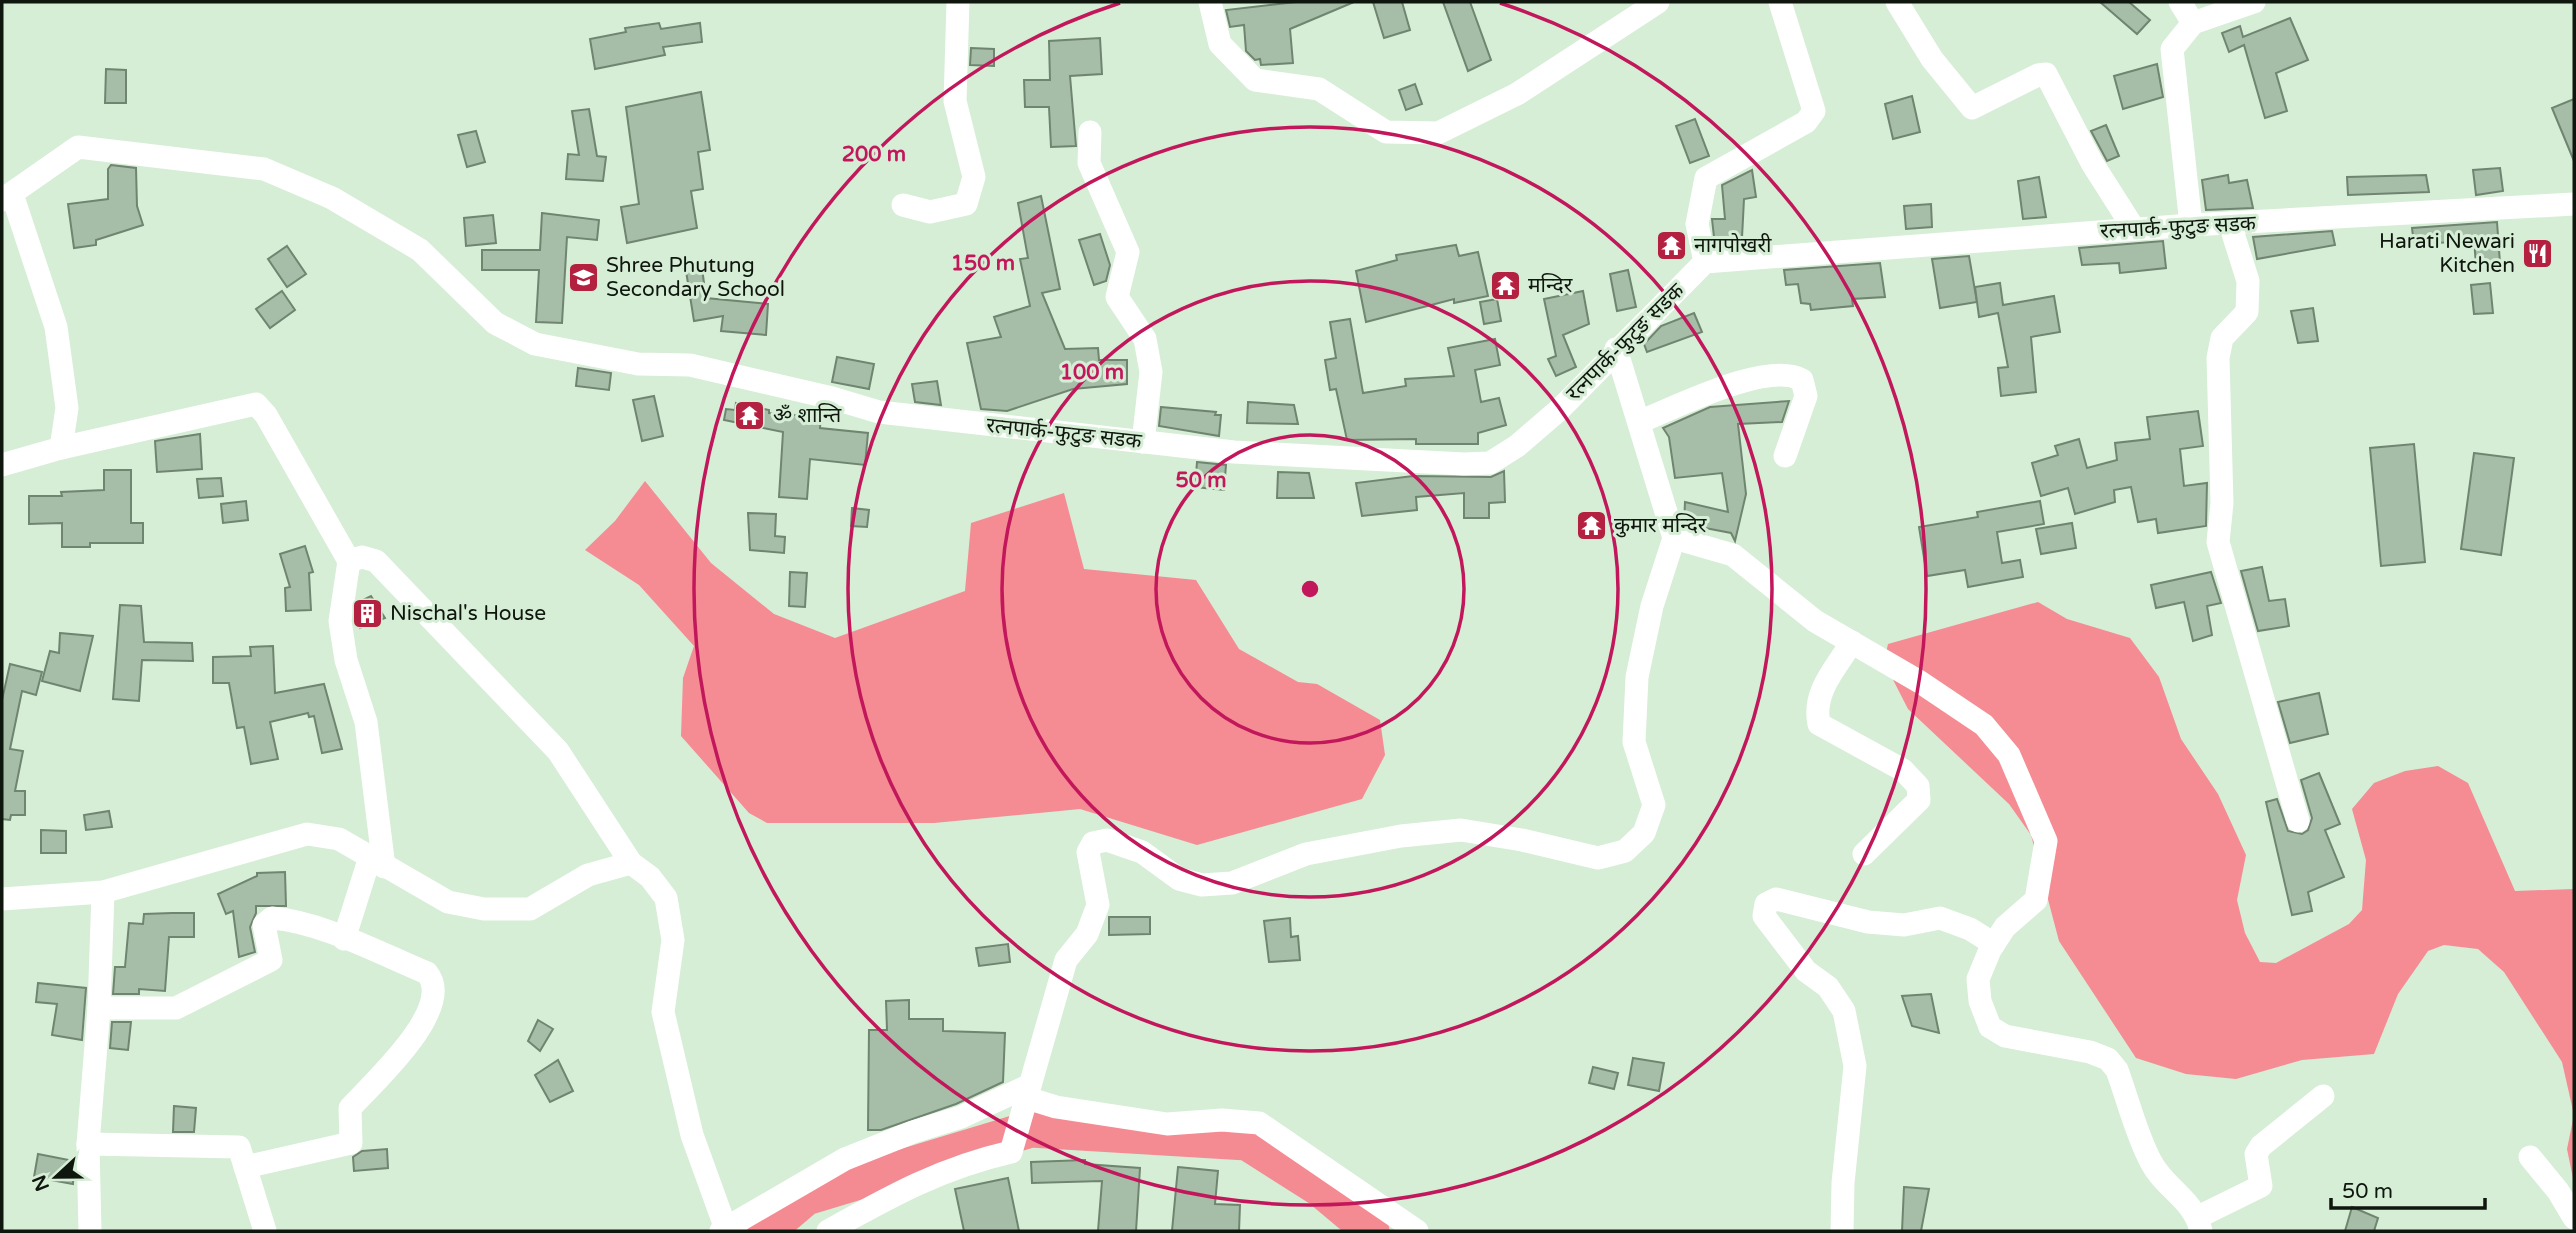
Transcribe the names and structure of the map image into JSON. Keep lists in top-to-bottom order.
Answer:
{
  "streets": {
    "street": ["रत्नपार्क-फुटुङ सडक"]
  },
  "places": {
    "temple": [
      "नागपोखरी",
      "मन्दिर",
      "ॐ शान्ति",
      "कुमार मन्दिर"
    ],
    "restaurant": ["Harati Newari Kitchen"],
    "school or university": ["Shree Phutung Secondary School"],
    "building": ["Nischal's House"]
  },
  "scale_bar": "50 m",
  "north": "left",
  "rings": [
    "200 m",
    "150 m",
    "100 m",
    "50 m"
  ]
}
